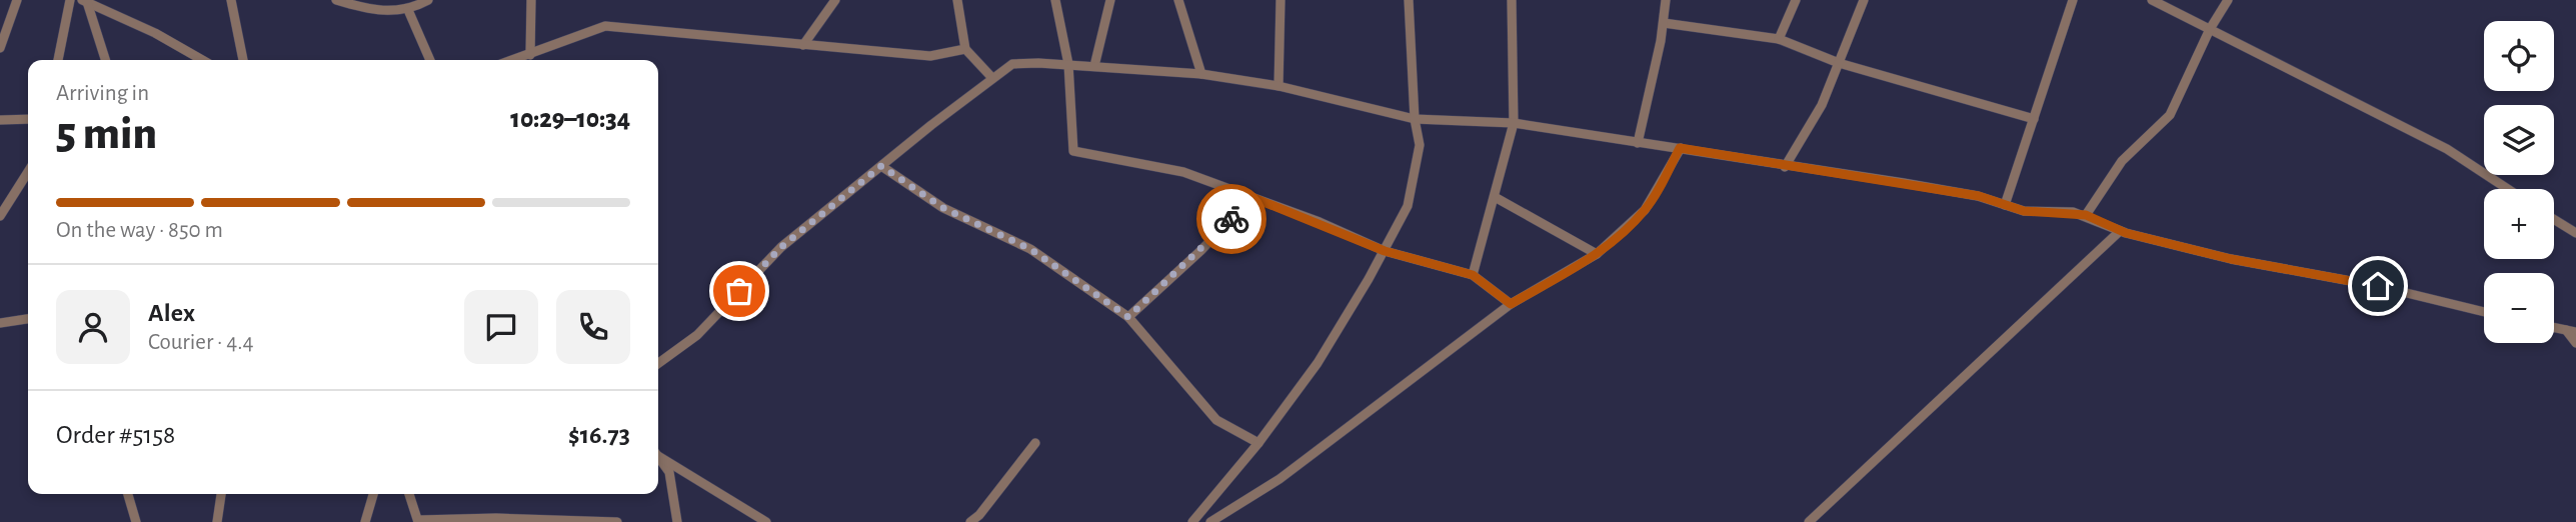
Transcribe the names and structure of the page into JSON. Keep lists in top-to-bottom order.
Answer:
{
  "page": {
    "map_buttons": ["+", "−"],
    "heading": ["5 min", "Arriving in", "10:29–10:34"],
    "panel": [
      "Alex",
      "Courier · 4.4",
      "Order #5158",
      "$16.73"
    ],
    "bar": "On the way · 850 m"
  }
}
